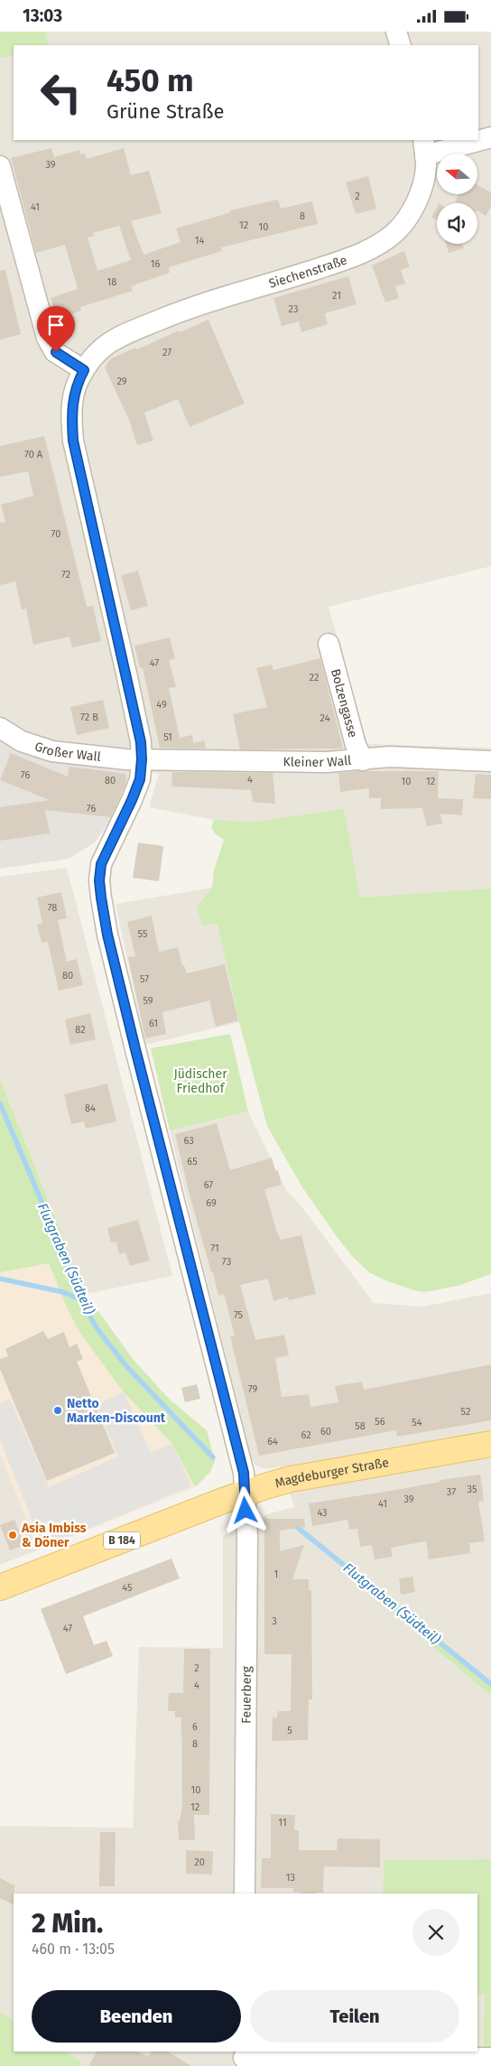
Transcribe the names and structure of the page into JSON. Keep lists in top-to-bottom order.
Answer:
{
  "streets": {
    "main road": ["Magdeburger Straße", "B 184"],
    "street": [
      "Siechenstraße",
      "Bolzengasse",
      "Großer Wall",
      "Kleiner Wall",
      "Feuerberg"
    ]
  },
  "crossings": [
    ["Siechenstraße", "Großer Wall"],
    ["Siechenstraße", "Kleiner Wall"],
    ["Siechenstraße", "Feuerberg"],
    ["Bolzengasse", "Kleiner Wall"],
    ["Großer Wall", "Kleiner Wall"],
    ["Großer Wall", "Feuerberg"],
    ["Kleiner Wall", "Feuerberg"],
    ["Magdeburger Straße", "Feuerberg"]
  ],
  "water": ["Flutgraben (Südteil)"],
  "parks": ["Jüdischer Friedhof"],
  "places": ["Netto Marken-Discount", "Asia Imbiss & Döner"],
  "house_numbers": [
    "39",
    "2",
    "41",
    "8",
    "12",
    "10",
    "14",
    "16",
    "18",
    "21",
    "23",
    "27",
    "29",
    "70 A",
    "70",
    "72",
    "47",
    "22",
    "49",
    "72 B",
    "24",
    "51",
    "76",
    "4",
    "80",
    "10",
    "12",
    "76",
    "78",
    "55",
    "80",
    "57",
    "59",
    "61",
    "82",
    "84",
    "63",
    "65",
    "67",
    "69",
    "71",
    "73",
    "75",
    "79",
    "52",
    "56",
    "54",
    "58",
    "60",
    "62",
    "64",
    "35",
    "37",
    "39",
    "41",
    "43",
    "1",
    "45",
    "3",
    "47",
    "2",
    "4",
    "6",
    "5",
    "8",
    "10",
    "12",
    "11",
    "20",
    "13"
  ],
  "north": "left",
  "page": {
    "status": "13:03",
    "turn": ["450 m", "Grüne Straße"],
    "heading": ["2 Min.", "460 m · 13:05"],
    "buttons": ["Beenden", "Teilen"]
  }
}
